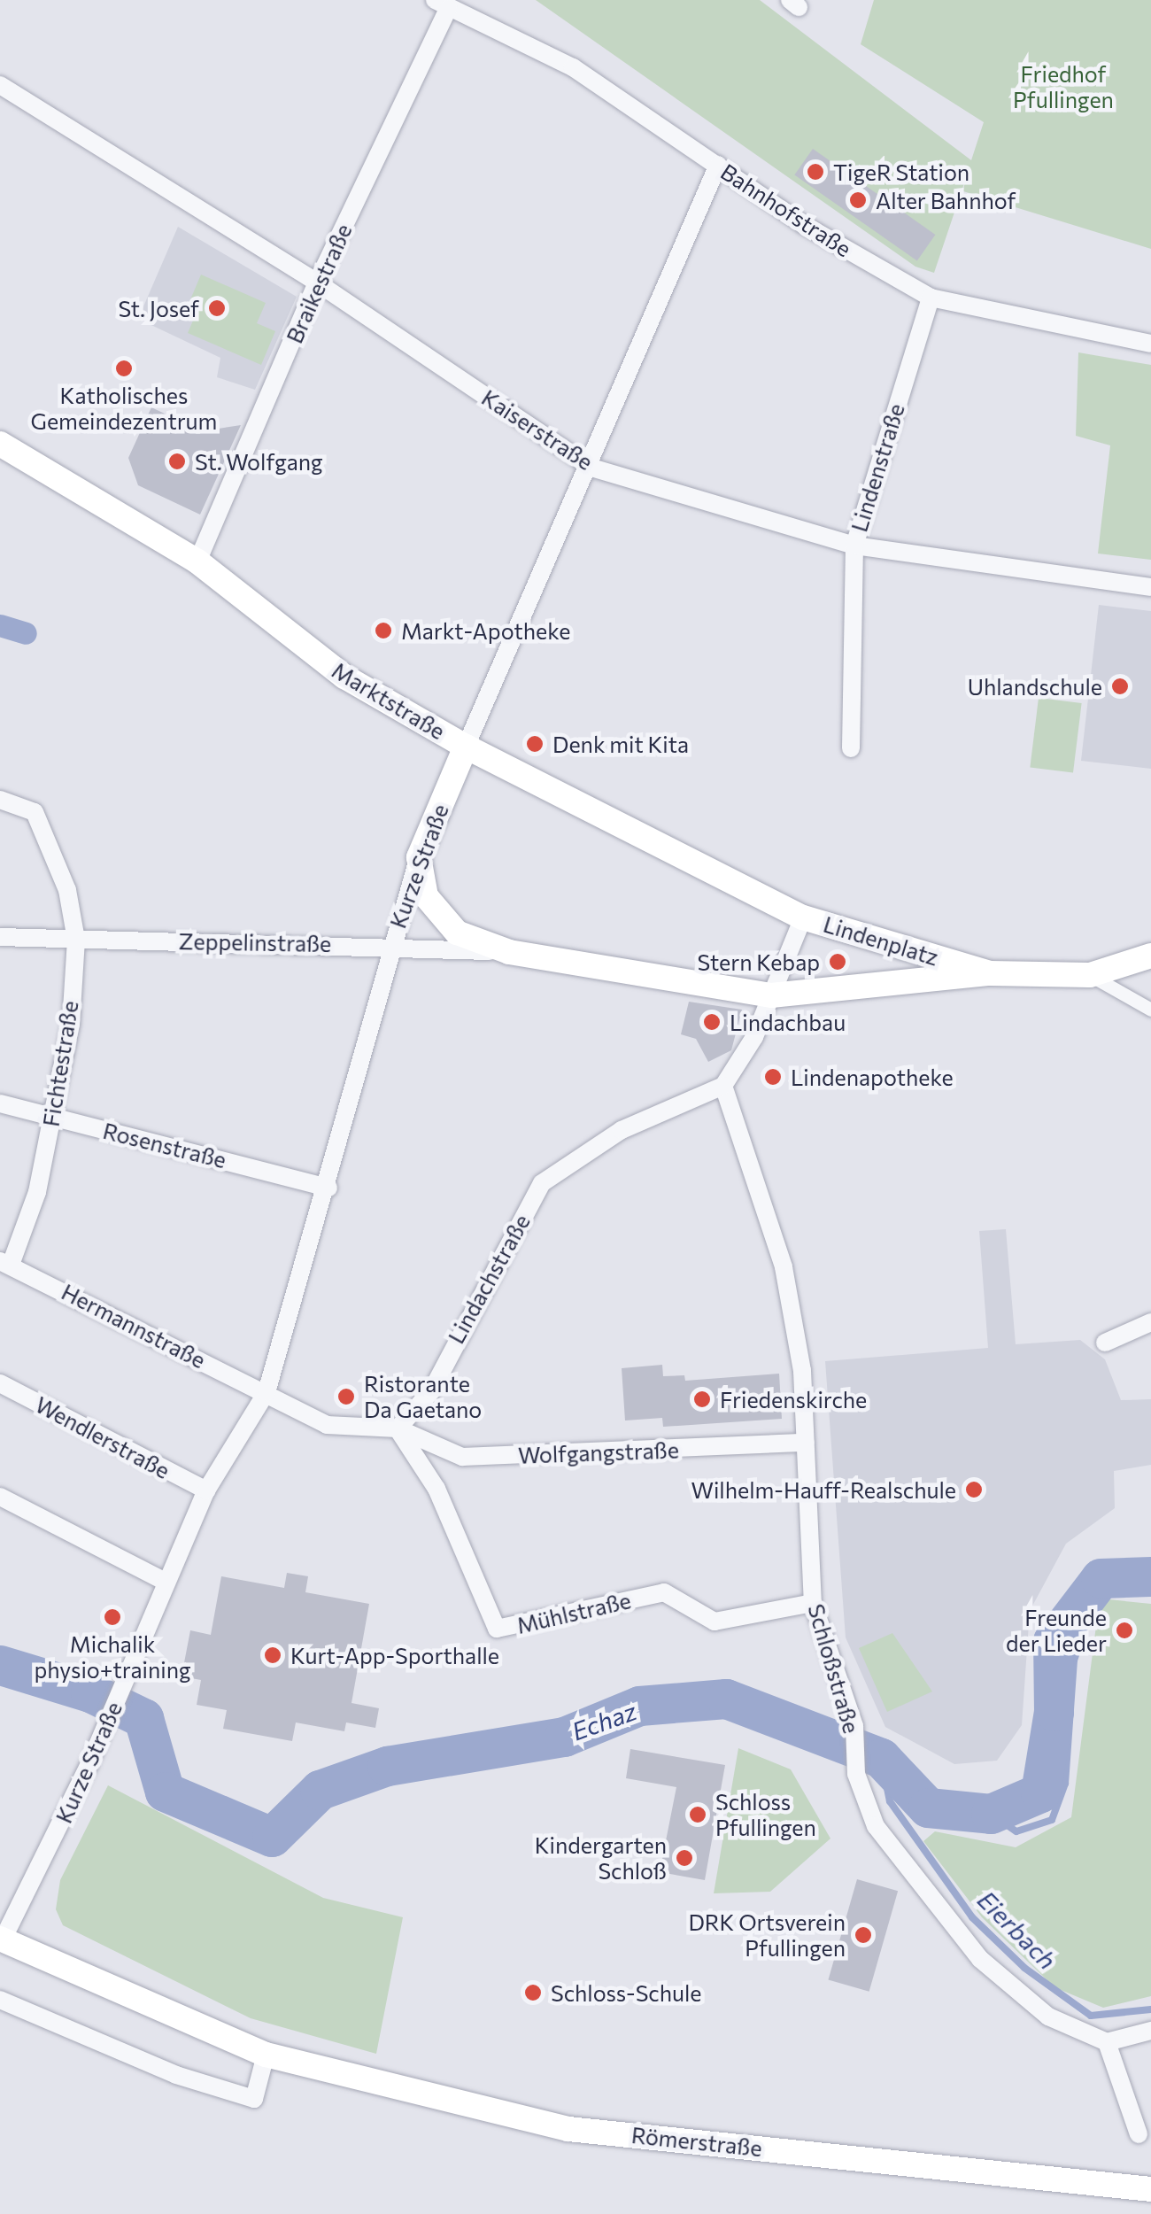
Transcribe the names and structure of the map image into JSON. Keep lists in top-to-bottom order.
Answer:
{
  "streets": {
    "main road": [
      "Marktstraße",
      "Kurze Straße",
      "Lindenplatz",
      "Zeppelinstraße",
      "Römerstraße"
    ],
    "street": [
      "Bahnhofstraße",
      "Braikestraße",
      "Kaiserstraße",
      "Lindenstraße",
      "Fichtestraße",
      "Rosenstraße",
      "Lindachstraße",
      "Hermannstraße",
      "Wendlerstraße",
      "Wolfgangstraße",
      "Mühlstraße",
      "Schloßstraße"
    ]
  },
  "crossings": [
    ["Bahnhofstraße", "Braikestraße"],
    ["Bahnhofstraße", "Lindenstraße"],
    ["Bahnhofstraße", "Kurze Straße"],
    ["Braikestraße", "Kaiserstraße"],
    ["Braikestraße", "Marktstraße"],
    ["Kaiserstraße", "Lindenstraße"],
    ["Kaiserstraße", "Kurze Straße"],
    ["Marktstraße", "Kurze Straße"],
    ["Marktstraße", "Lindenplatz"],
    ["Kurze Straße", "Zeppelinstraße"],
    ["Kurze Straße", "Rosenstraße"],
    ["Kurze Straße", "Hermannstraße"],
    ["Kurze Straße", "Wendlerstraße"],
    ["Kurze Straße", "Römerstraße"],
    ["Lindenplatz", "Zeppelinstraße"],
    ["Zeppelinstraße", "Fichtestraße"],
    ["Fichtestraße", "Rosenstraße"],
    ["Fichtestraße", "Hermannstraße"],
    ["Lindachstraße", "Wolfgangstraße"],
    ["Lindachstraße", "Mühlstraße"],
    ["Lindachstraße", "Schloßstraße"],
    ["Wolfgangstraße", "Mühlstraße"],
    ["Wolfgangstraße", "Schloßstraße"],
    ["Mühlstraße", "Schloßstraße"]
  ],
  "water": ["Echaz", "Eierbach"],
  "parks": ["Friedhof Pfullingen"],
  "places": [
    "TigeR Station",
    "Alter Bahnhof",
    "St. Josef",
    "Katholisches Gemeindezentrum",
    "St. Wolfgang",
    "Markt-Apotheke",
    "Uhlandschule",
    "Denk mit Kita",
    "Stern Kebap",
    "Lindachbau",
    "Lindenapotheke",
    "Ristorante Da Gaetano",
    "Friedenskirche",
    "Wilhelm-Hauff-Realschule",
    "Michalik physio+training",
    "Freunde der Lieder",
    "Kurt-App-Sporthalle",
    "Schloss Pfullingen",
    "Kindergarten Schloß",
    "DRK Ortsverein Pfullingen",
    "Schloss-Schule"
  ]
}
